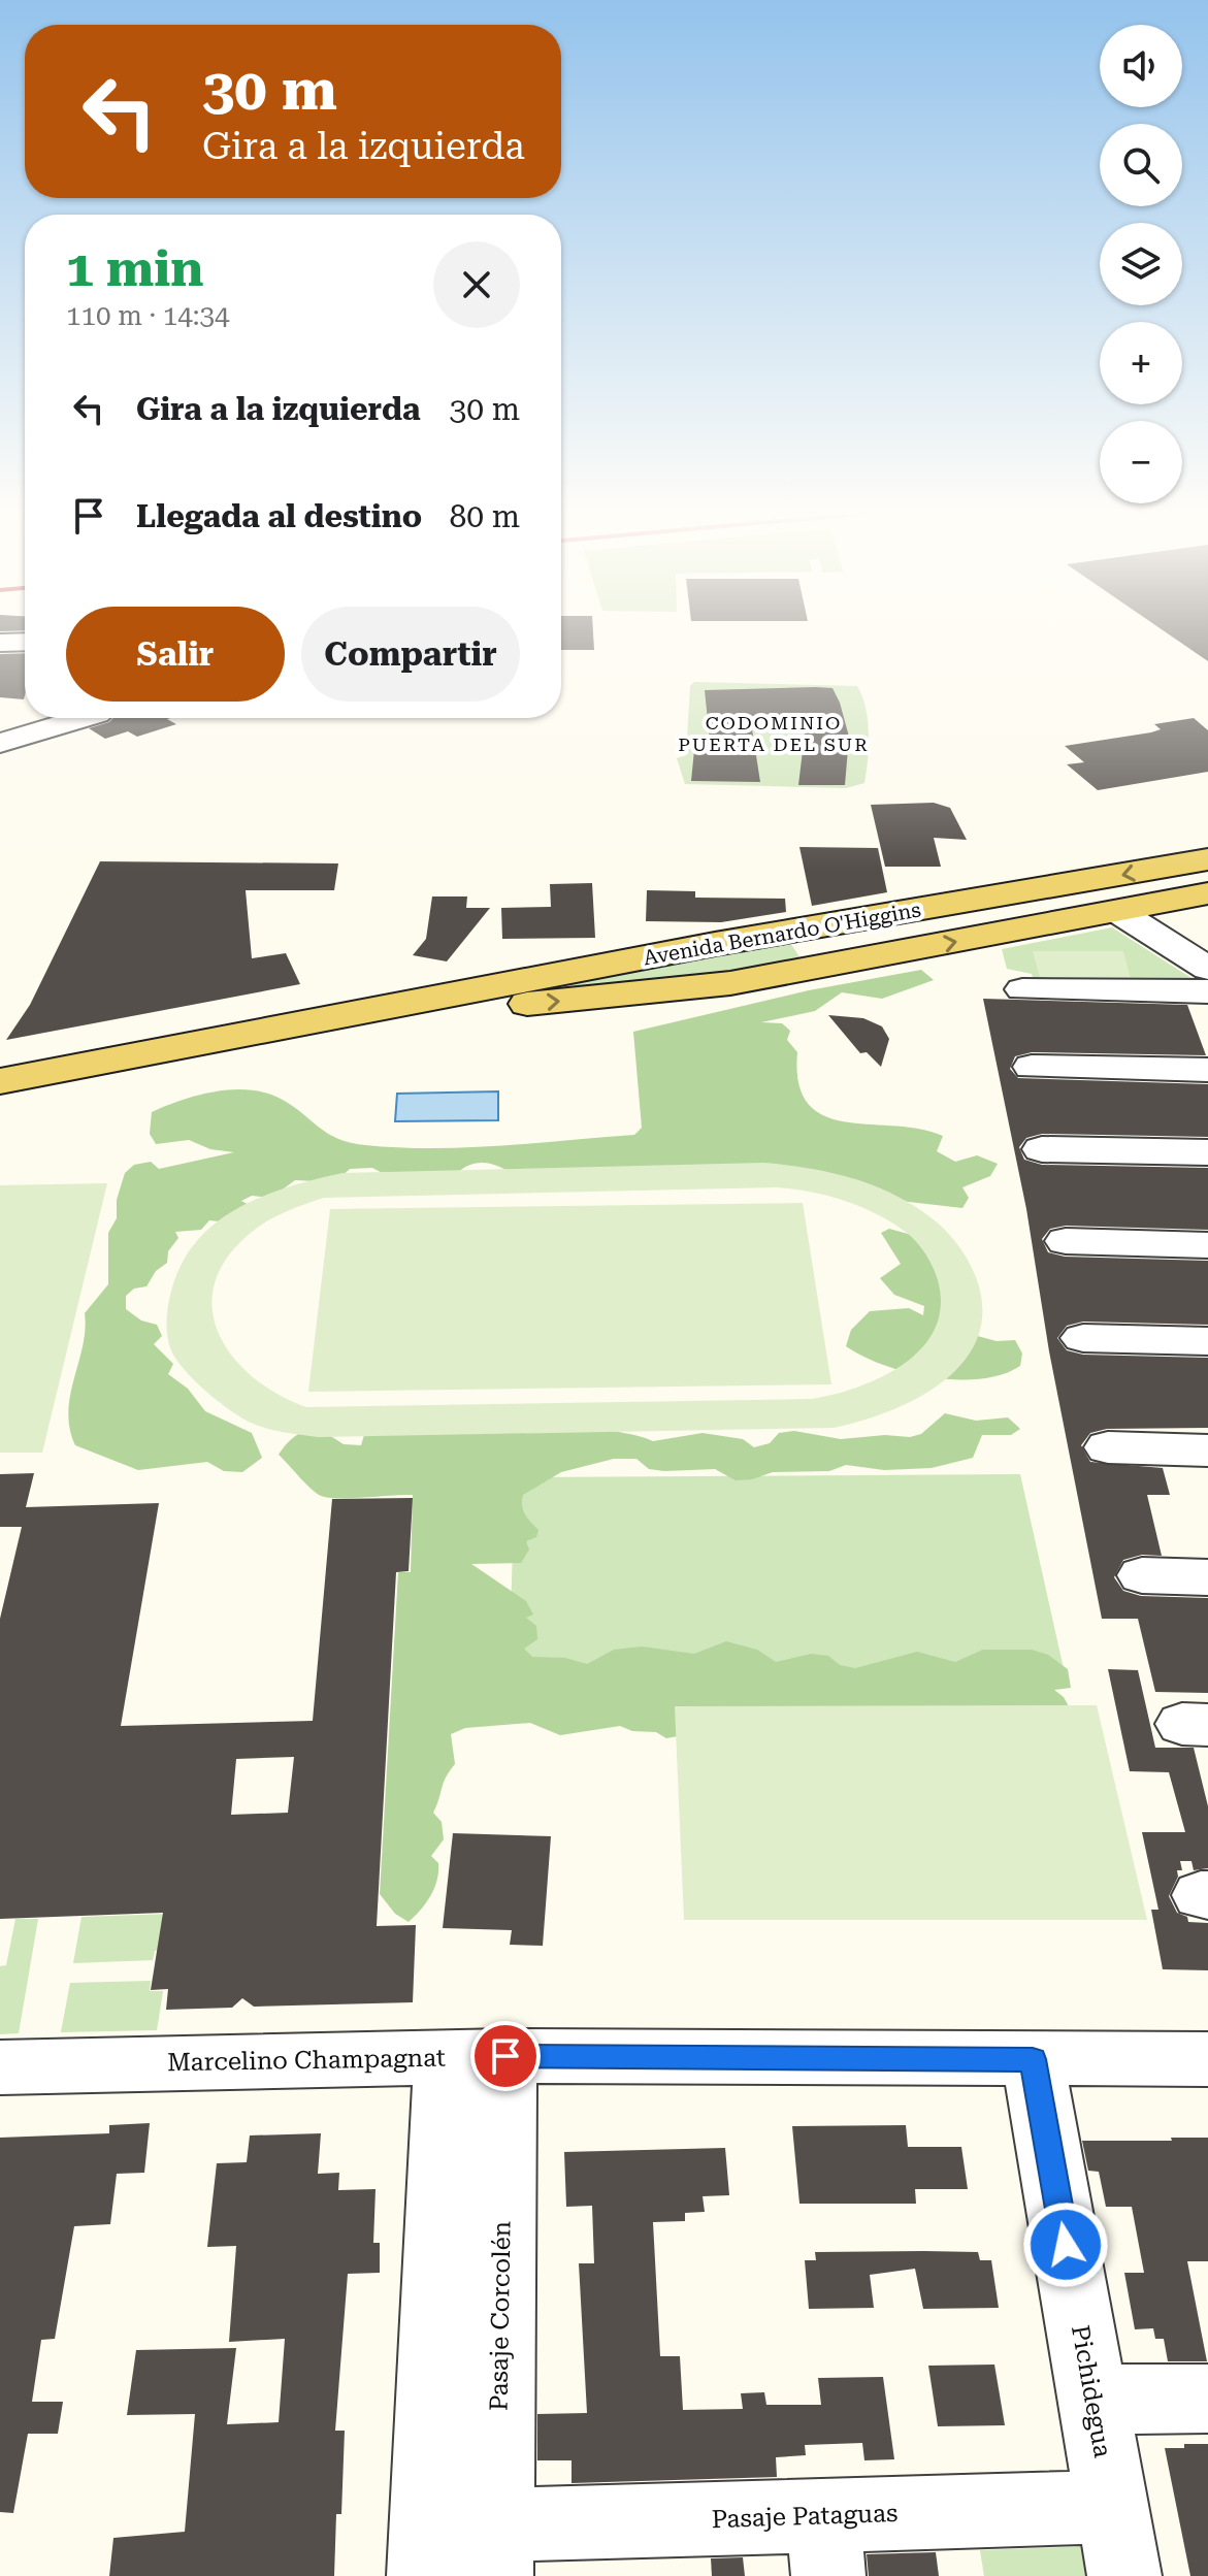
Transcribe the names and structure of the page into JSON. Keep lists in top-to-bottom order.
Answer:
{
  "streets": {
    "main road": ["Avenida Bernardo O'Higgins"],
    "street": [
      "Marcelino Champagnat",
      "Pasaje Corcolén",
      "Pichidegua",
      "Pasaje Pataguas"
    ]
  },
  "crossings": [
    ["Marcelino Champagnat", "Pasaje Corcolén"],
    ["Marcelino Champagnat", "Pichidegua"],
    ["Pasaje Corcolén", "Pasaje Pataguas"],
    ["Pichidegua", "Pasaje Pataguas"]
  ],
  "districts": ["CODOMINIO PUERTA DEL SUR"],
  "page": {
    "map_buttons": ["+", "−"],
    "turn": ["30 m", "Gira a la izquierda"],
    "heading": ["1 min", "110 m · 14:34"],
    "list": [
      {
        "name": "Gira a la izquierda",
        "value": "30 m"
      },
      {
        "name": "Llegada al destino",
        "value": "80 m"
      }
    ],
    "buttons": ["Salir", "Compartir"]
  }
}
